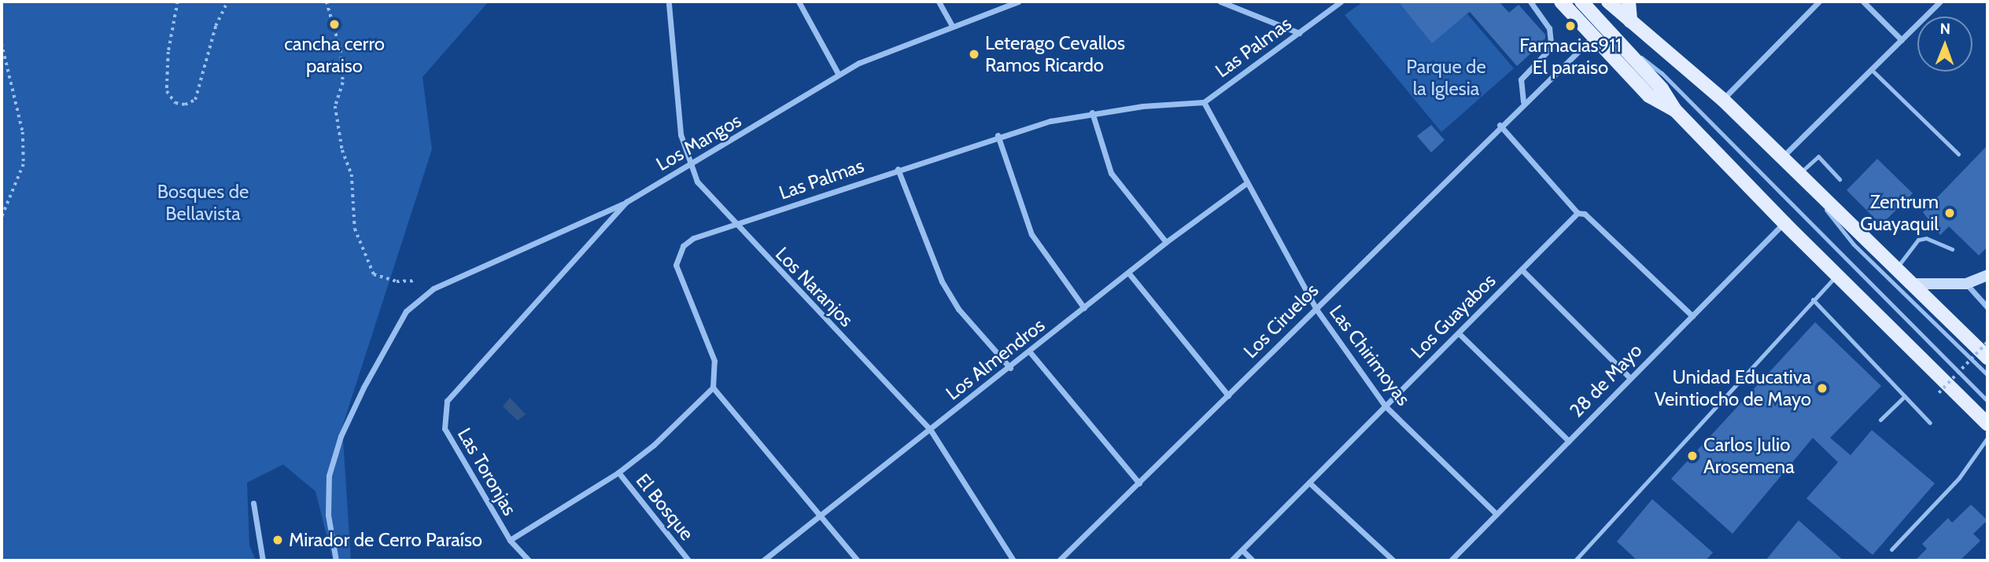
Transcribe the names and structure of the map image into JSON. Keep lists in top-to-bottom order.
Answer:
{
  "streets": {
    "street": [
      "Las Palmas",
      "Los Mangos",
      "Los Naranjos",
      "Los Guayabos",
      "Los Ciruelos",
      "Las Chirimoyas",
      "Los Almendros",
      "28 de Mayo",
      "Las Toronjas",
      "El Bosque"
    ]
  },
  "crossings": [
    ["Las Palmas", "Los Naranjos"],
    ["Las Palmas", "Las Chirimoyas"],
    ["Los Mangos", "Los Naranjos"],
    ["Los Mangos", "Las Toronjas"],
    ["Los Naranjos", "Los Almendros"],
    ["Los Guayabos", "Las Chirimoyas"],
    ["Los Ciruelos", "Las Chirimoyas"],
    ["Las Chirimoyas", "Los Almendros"],
    ["Las Chirimoyas", "28 de Mayo"]
  ],
  "parks": ["Parque de la Iglesia", "Bosques de Bellavista"],
  "places": [
    "cancha cerro paraiso",
    "Farmacias911 El paraiso",
    "Leterago Cevallos Ramos Ricardo",
    "Zentrum Guayaquil",
    "Unidad Educativa Veintiocho de Mayo",
    "Carlos Julio Arosemena",
    "Mirador de Cerro Paraíso"
  ],
  "north": "top"
}
